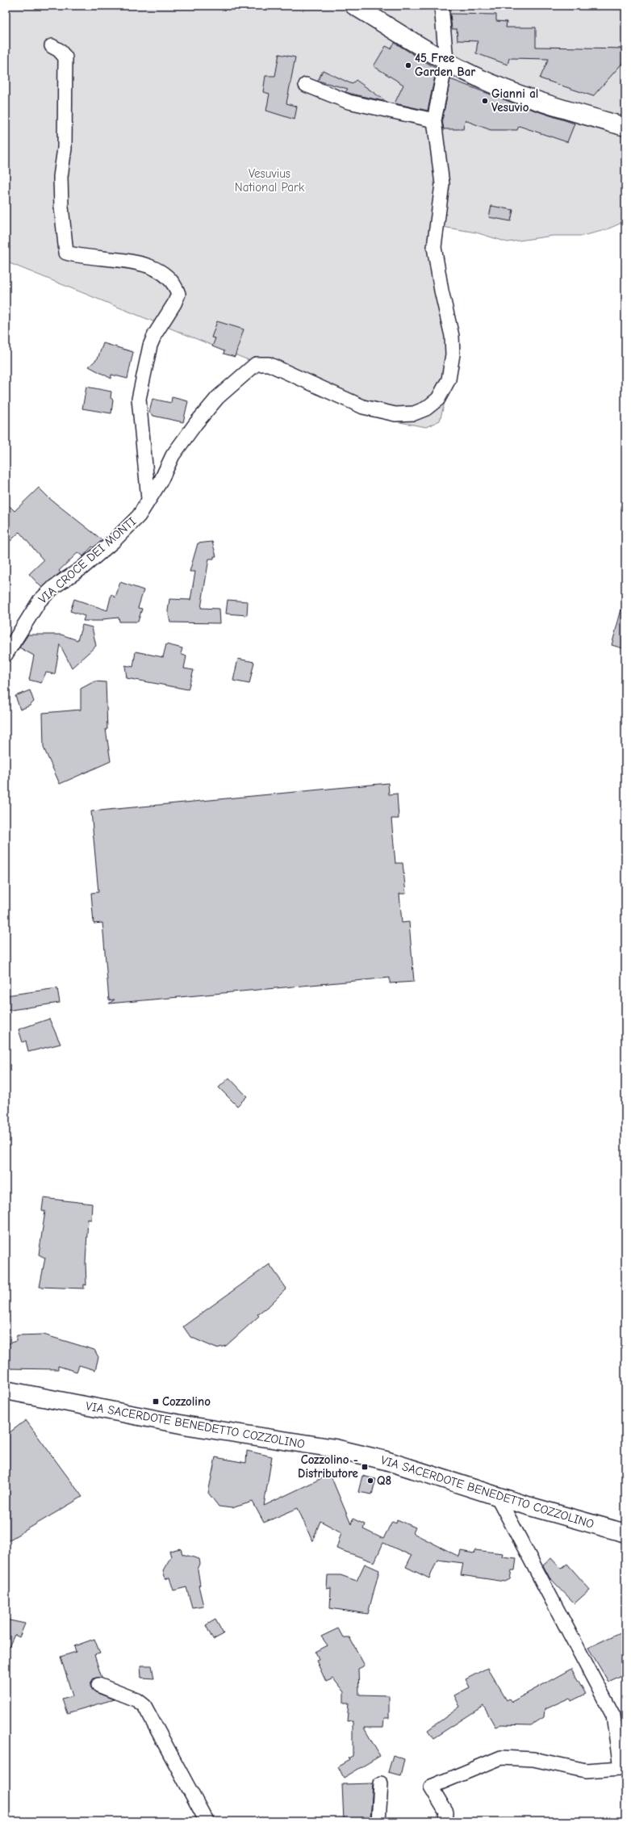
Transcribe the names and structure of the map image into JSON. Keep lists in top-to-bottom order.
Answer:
{
  "streets": {
    "main road": ["VIA SACERDOTE BENEDETTO COZZOLINO"],
    "street": ["VIA CROCE DEI MONTI"]
  },
  "parks": ["Vesuvius National Park"],
  "places": {
    "other": ["45 Free Garden Bar", "Gianni al Vesuvio", "Q8"],
    "transit": ["Cozzolino", "Cozzolino - Distributore"]
  }
}
